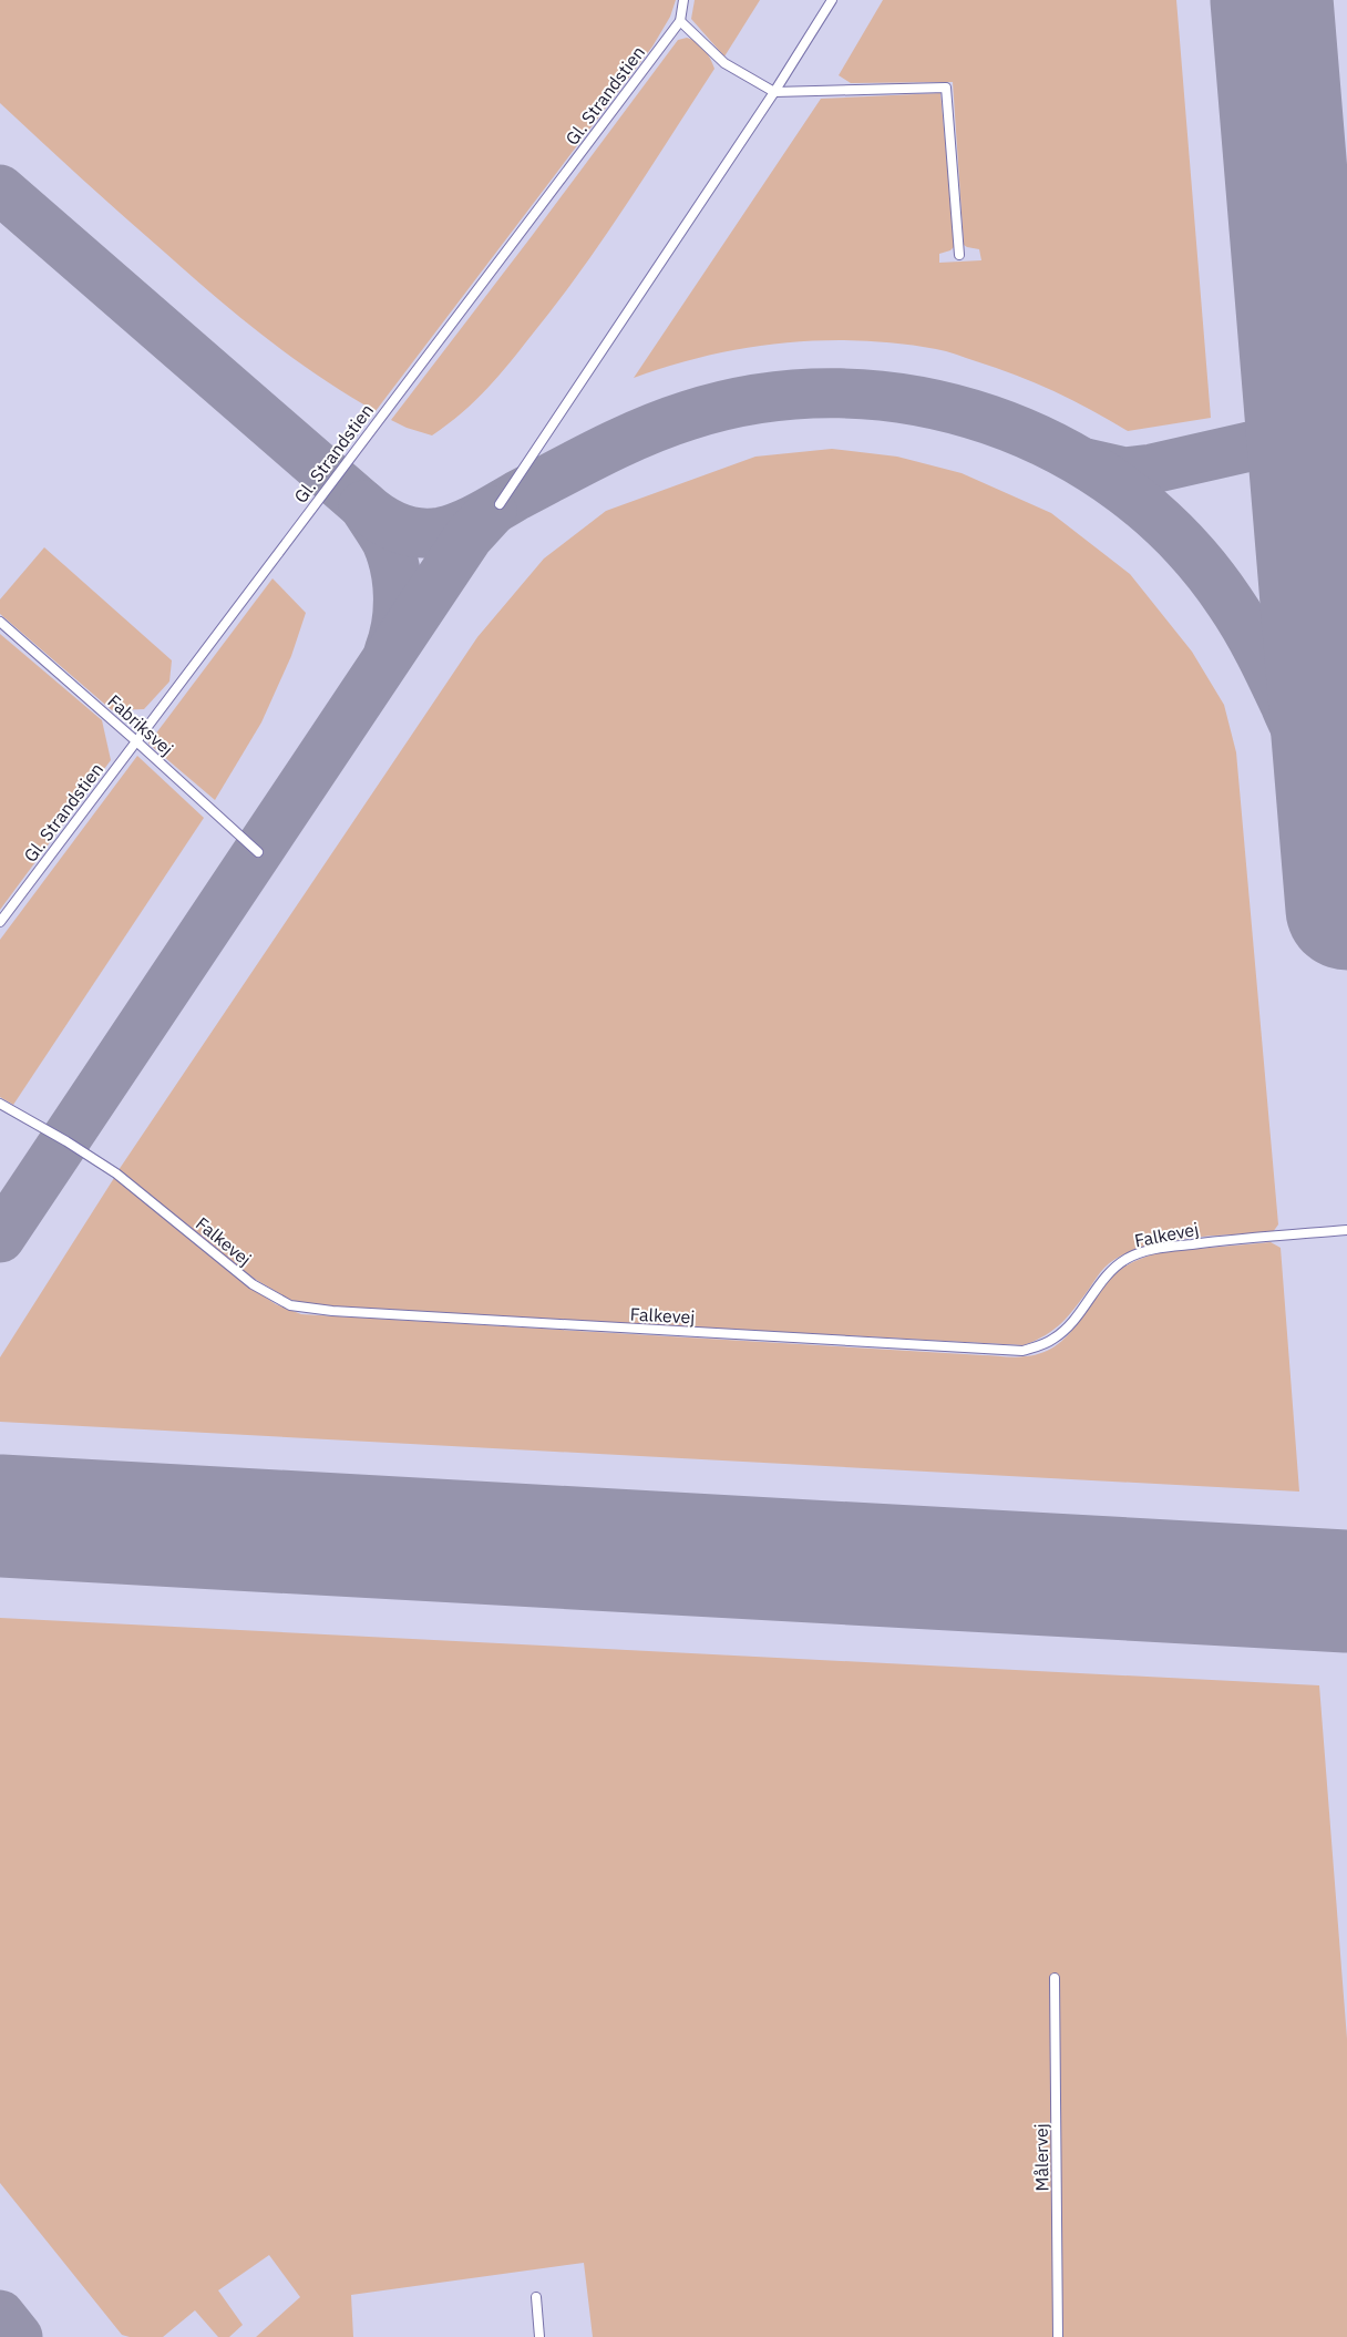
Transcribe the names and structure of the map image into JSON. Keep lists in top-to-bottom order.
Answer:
{
  "streets": {
    "lane": [
      "Gl. Strandstien",
      "Fabriksvej",
      "Falkevej",
      "Målervej"
    ]
  },
  "crossings": [
    ["Gl. Strandstien", "Fabriksvej"]
  ]
}
